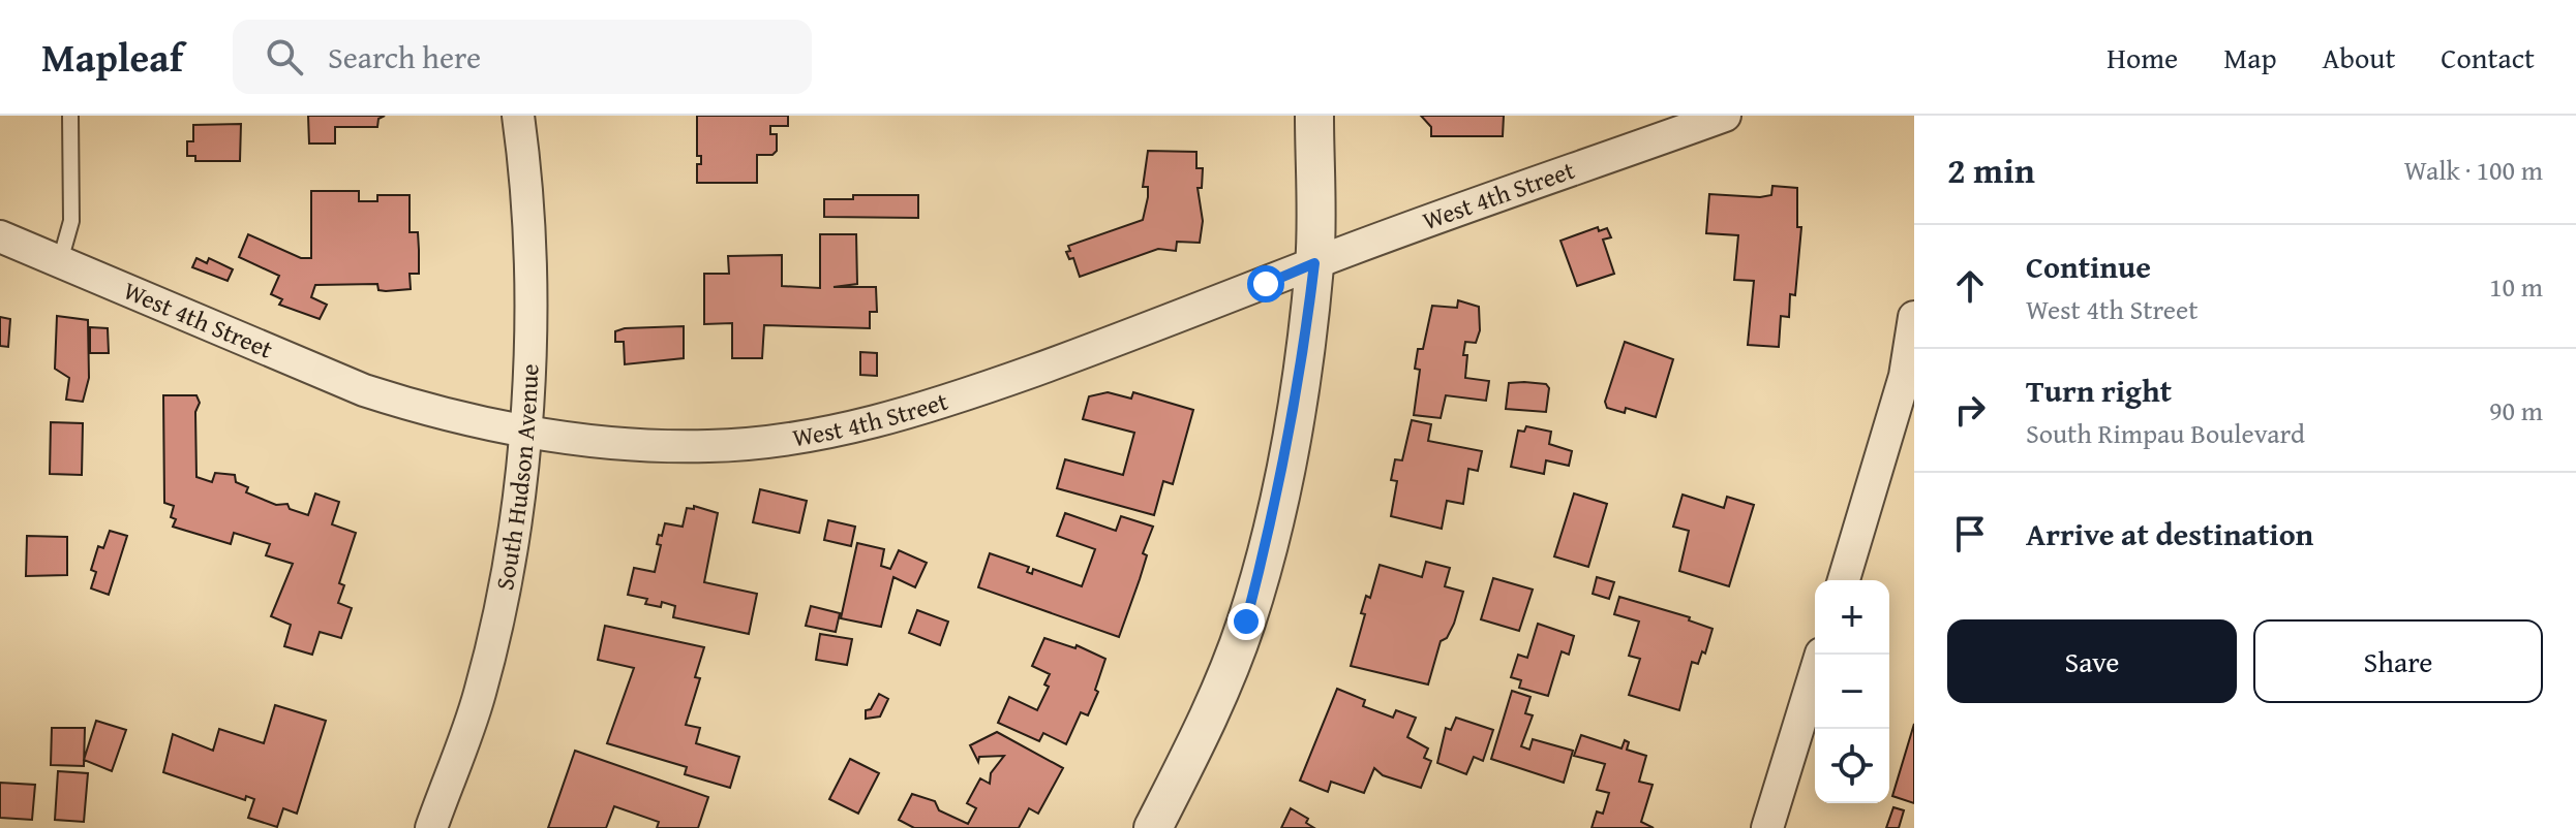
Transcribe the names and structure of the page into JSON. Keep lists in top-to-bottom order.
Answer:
{
  "streets": {
    "street": ["West 4th Street", "South Hudson Avenue"]
  },
  "crossings": [
    ["West 4th Street", "South Hudson Avenue"]
  ],
  "page": {
    "header": "Mapleaf",
    "search": "Search here",
    "nav": [
      "Home",
      "Map",
      "About",
      "Contact"
    ],
    "heading": ["2 min", "Walk · 100 m"],
    "list": [
      ["Continue", "West 4th Street", "10 m"],
      ["Turn right", "South Rimpau Boulevard", "90 m"],
      "Arrive at destination"
    ],
    "map_buttons": ["+", "−"],
    "buttons": ["Save", "Share"]
  }
}
